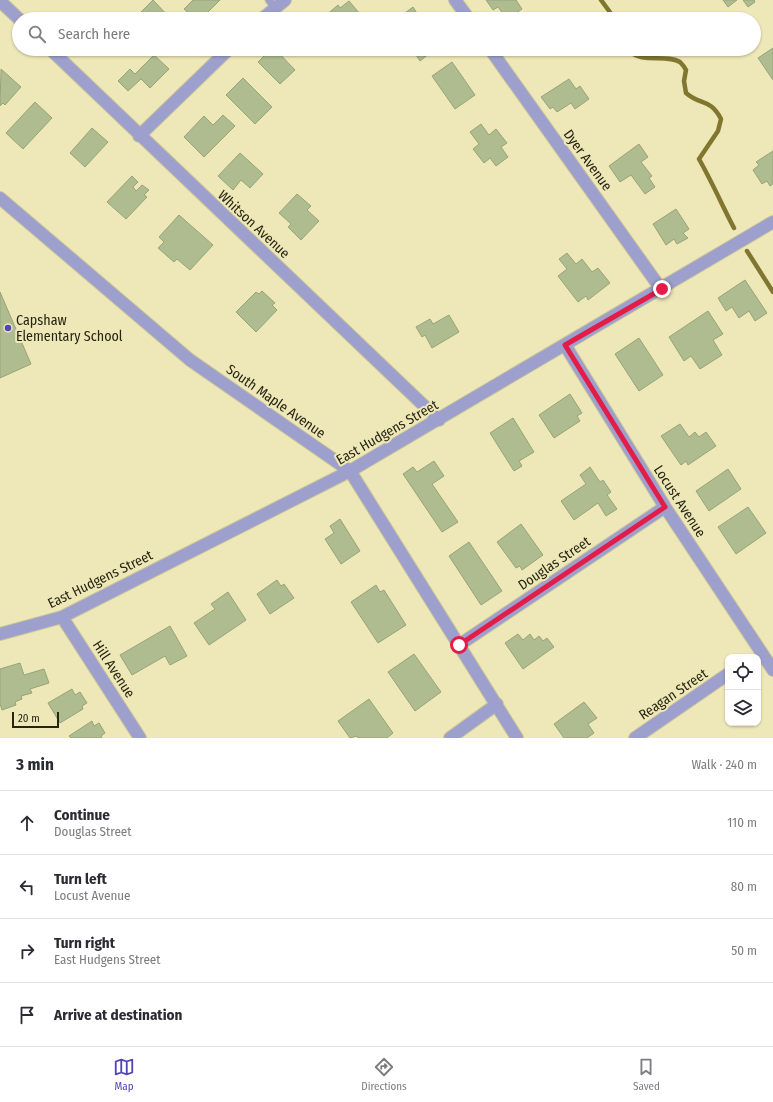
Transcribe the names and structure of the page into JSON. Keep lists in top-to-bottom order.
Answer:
{
  "streets": {
    "street": [
      "Dyer Avenue",
      "Whitson Avenue",
      "South Maple Avenue",
      "East Hudgens Street",
      "Locust Avenue",
      "Douglas Street",
      "Hill Avenue",
      "Reagan Street"
    ]
  },
  "crossings": [
    ["Dyer Avenue", "East Hudgens Street"],
    ["Whitson Avenue", "East Hudgens Street"],
    ["South Maple Avenue", "East Hudgens Street"],
    ["South Maple Avenue", "Douglas Street"],
    ["East Hudgens Street", "Locust Avenue"],
    ["East Hudgens Street", "Hill Avenue"],
    ["Locust Avenue", "Douglas Street"]
  ],
  "places": ["Capshaw Elementary School"],
  "scale_bar": "20 m",
  "page": {
    "search": "Search here",
    "scale": "20 m",
    "heading": ["3 min", "Walk · 240 m"],
    "list": [
      ["Continue", "Douglas Street", "110 m"],
      ["Turn left", "Locust Avenue", "80 m"],
      ["Turn right", "East Hudgens Street", "50 m"],
      "Arrive at destination"
    ],
    "nav": ["Map", "Directions", "Saved"]
  }
}
